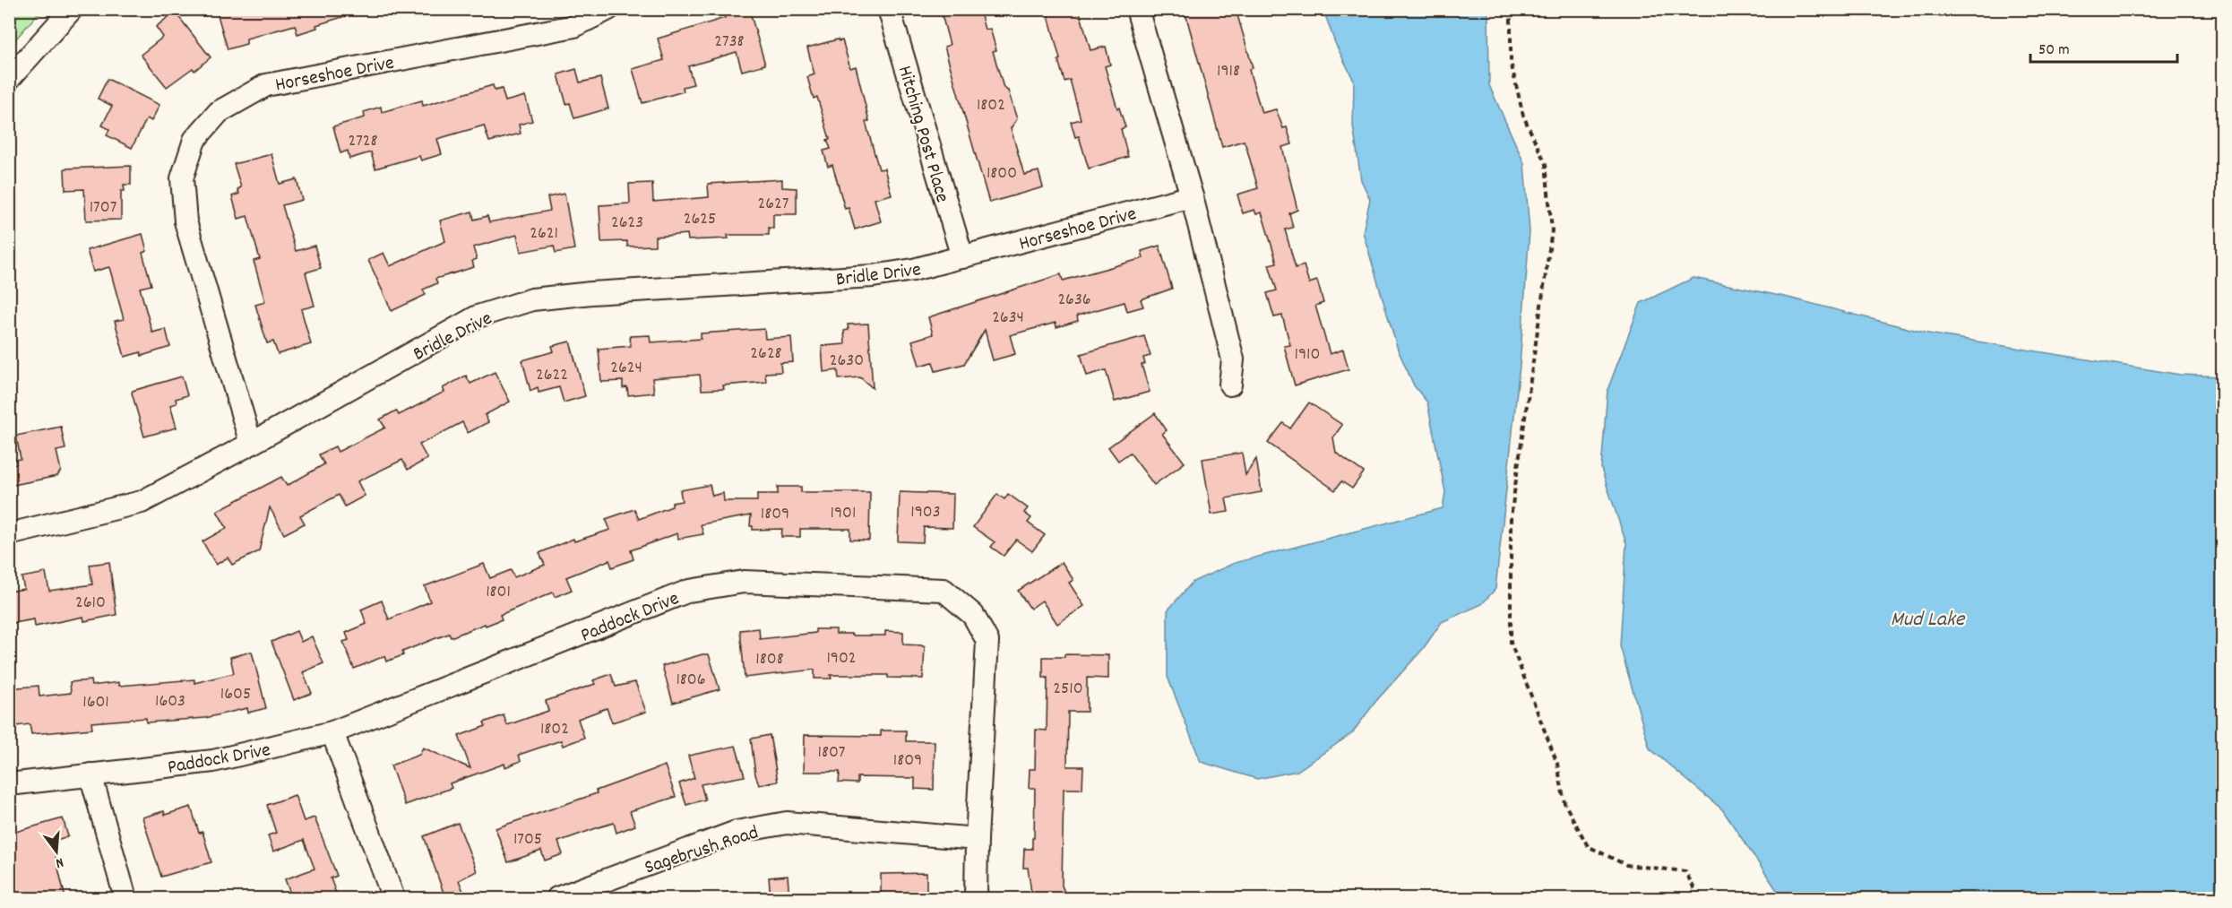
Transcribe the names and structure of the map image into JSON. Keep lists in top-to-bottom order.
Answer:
{
  "streets": {
    "street": [
      "Horseshoe Drive",
      "Hitching Post Place",
      "Bridle Drive",
      "Paddock Drive",
      "Sagebrush Road"
    ]
  },
  "crossings": [
    ["Horseshoe Drive", "Hitching Post Place"],
    ["Horseshoe Drive", "Bridle Drive"],
    ["Hitching Post Place", "Bridle Drive"],
    ["Paddock Drive", "Sagebrush Road"]
  ],
  "water": ["Mud Lake"],
  "house_numbers": [
    "2738",
    "1918",
    "1802",
    "2728",
    "1800",
    "2627",
    "1707",
    "2625",
    "2623",
    "2621",
    "2636",
    "2634",
    "2628",
    "1910",
    "2630",
    "2624",
    "2622",
    "1903",
    "1901",
    "1809",
    "1801",
    "2610",
    "1902",
    "1808",
    "1806",
    "2510",
    "1605",
    "1603",
    "1601",
    "1802",
    "1807",
    "1809",
    "1705"
  ],
  "scale_bar": "50 m",
  "north": "bottom"
}
